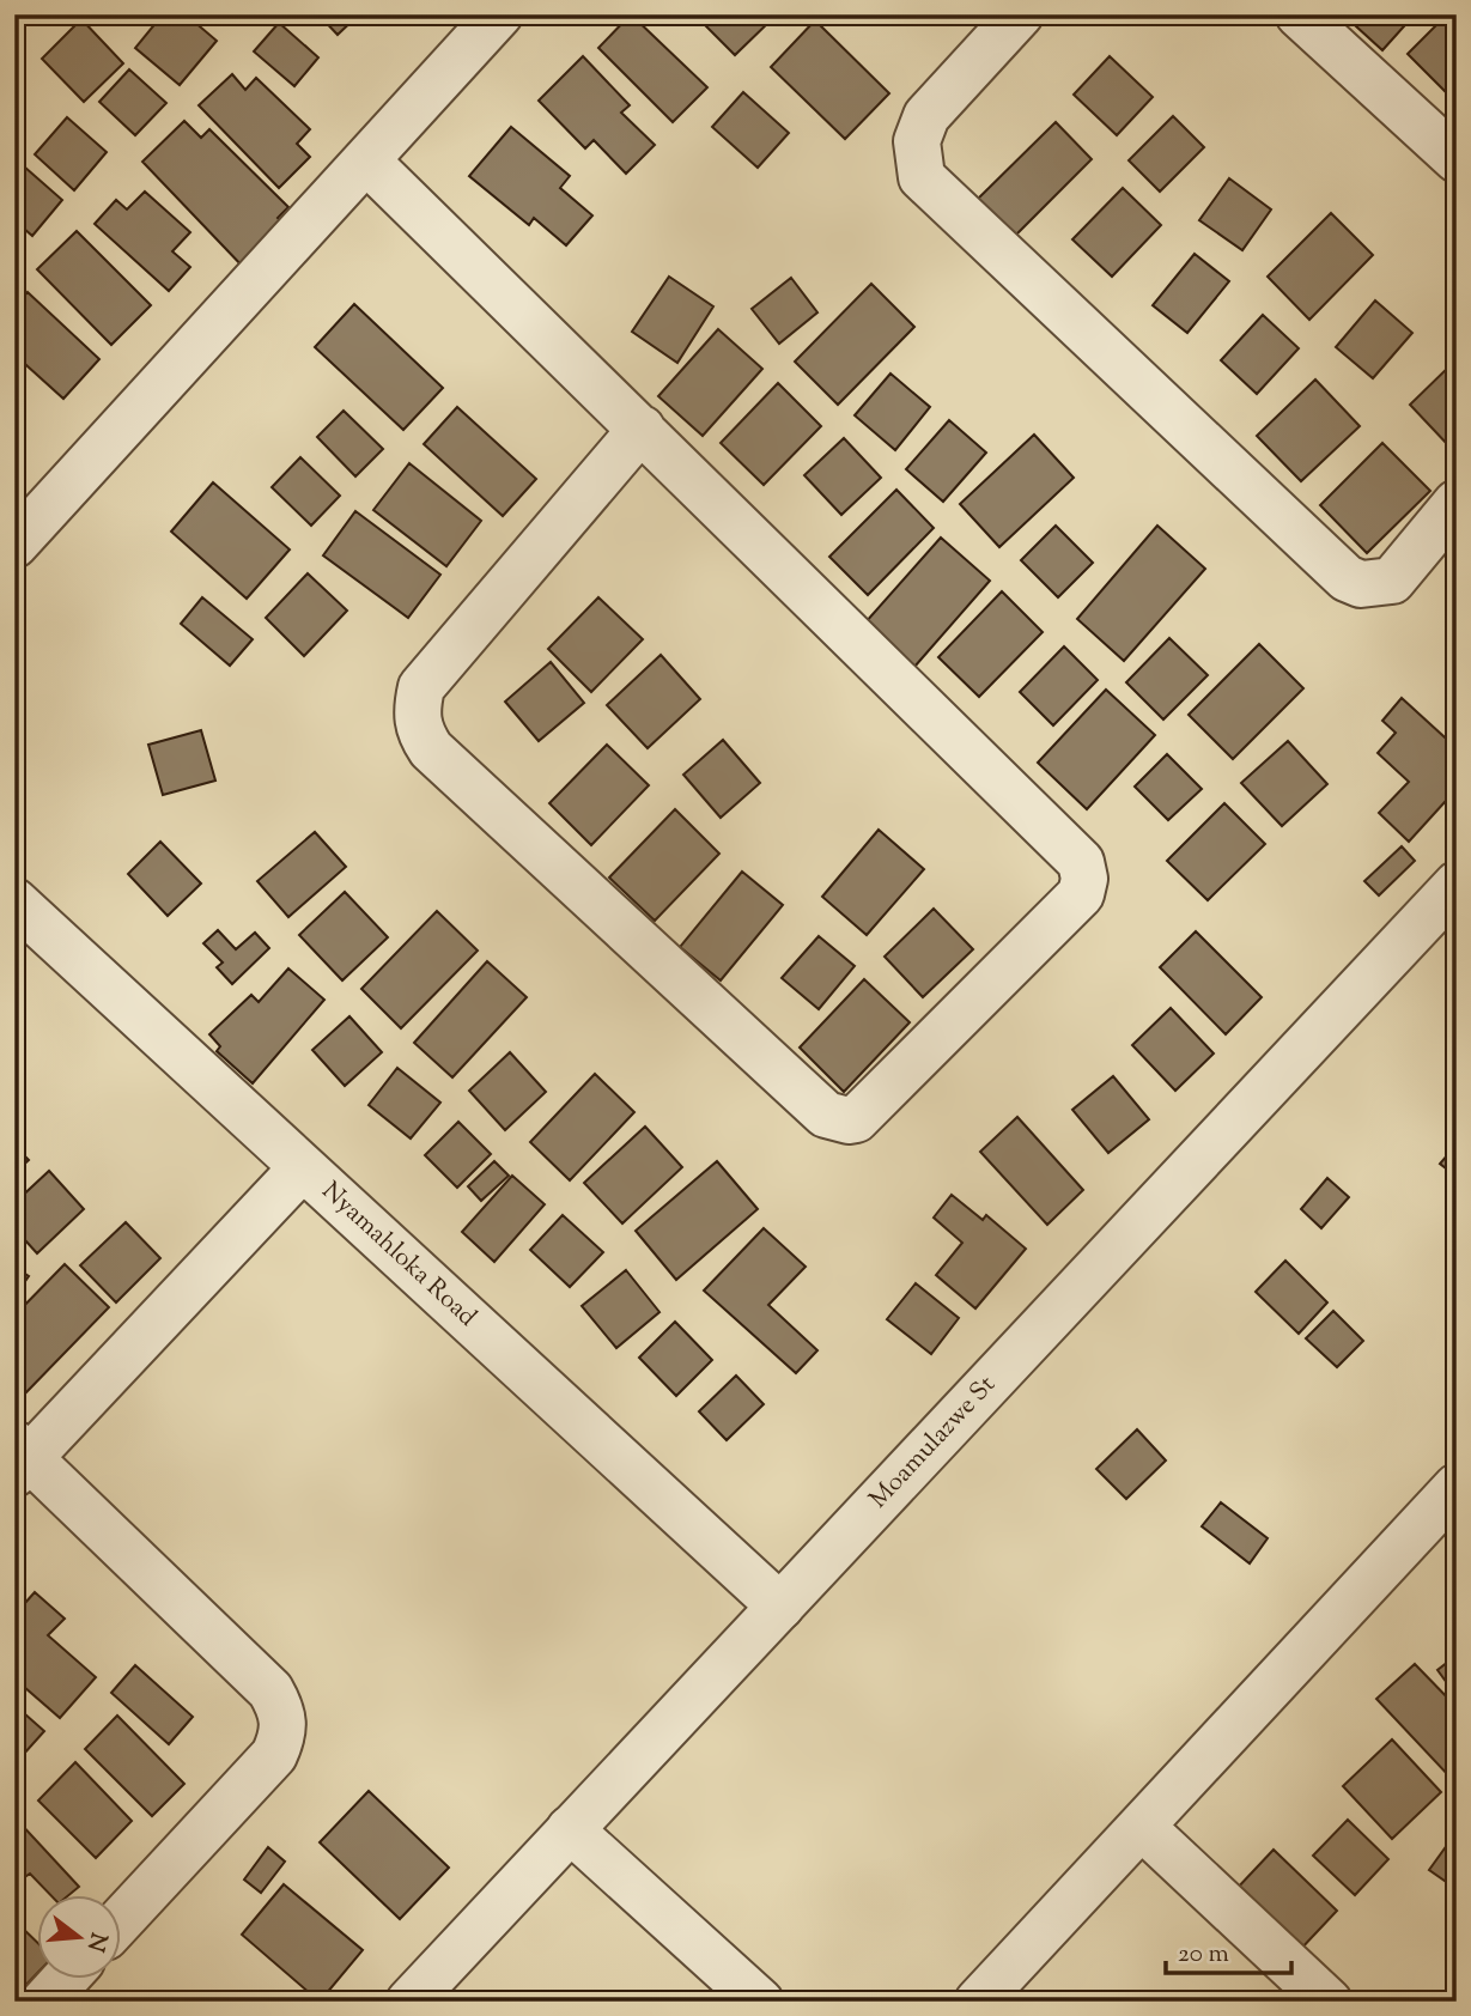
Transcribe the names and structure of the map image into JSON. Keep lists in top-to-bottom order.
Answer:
{
  "streets": {
    "street": ["Nyamahloka Road", "Moamulazwe St"]
  },
  "crossings": [
    ["Nyamahloka Road", "Moamulazwe St"]
  ],
  "scale_bar": "20 m",
  "north": "right"
}
